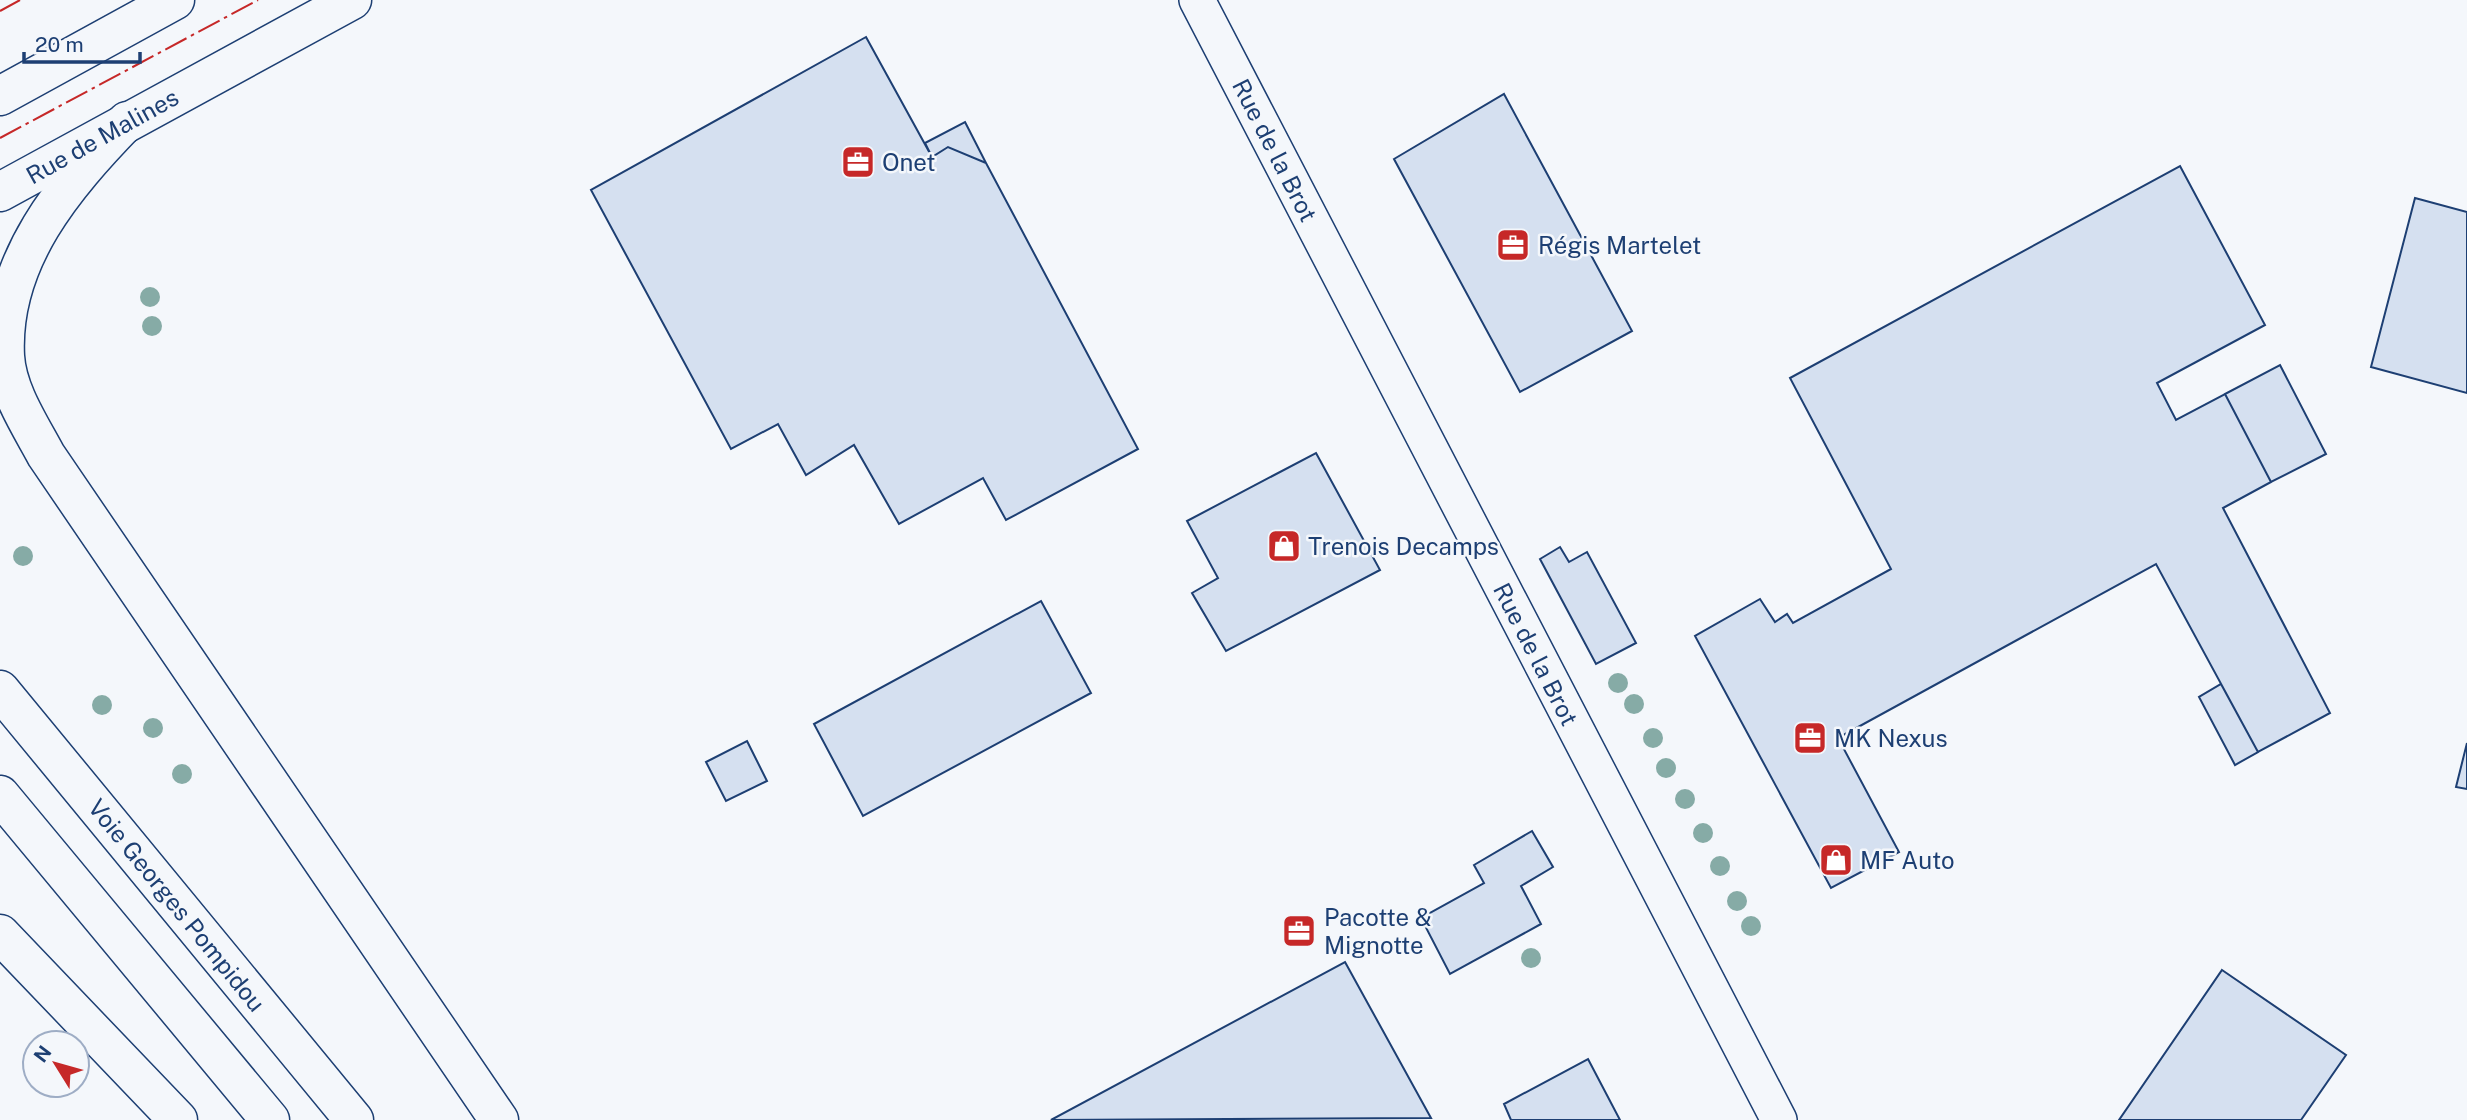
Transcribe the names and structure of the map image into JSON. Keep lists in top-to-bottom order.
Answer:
{
  "streets": {
    "main road": ["Rue de Malines", "Voie Georges Pompidou"],
    "street": ["Rue de la Brot"]
  },
  "places": {
    "office": [
      "Onet",
      "Régis Martelet",
      "MK Nexus",
      "Pacotte & Mignotte"
    ],
    "shop": ["Trenois Decamps", "MF Auto"]
  },
  "scale_bar": "20 m",
  "north": "top left"
}
